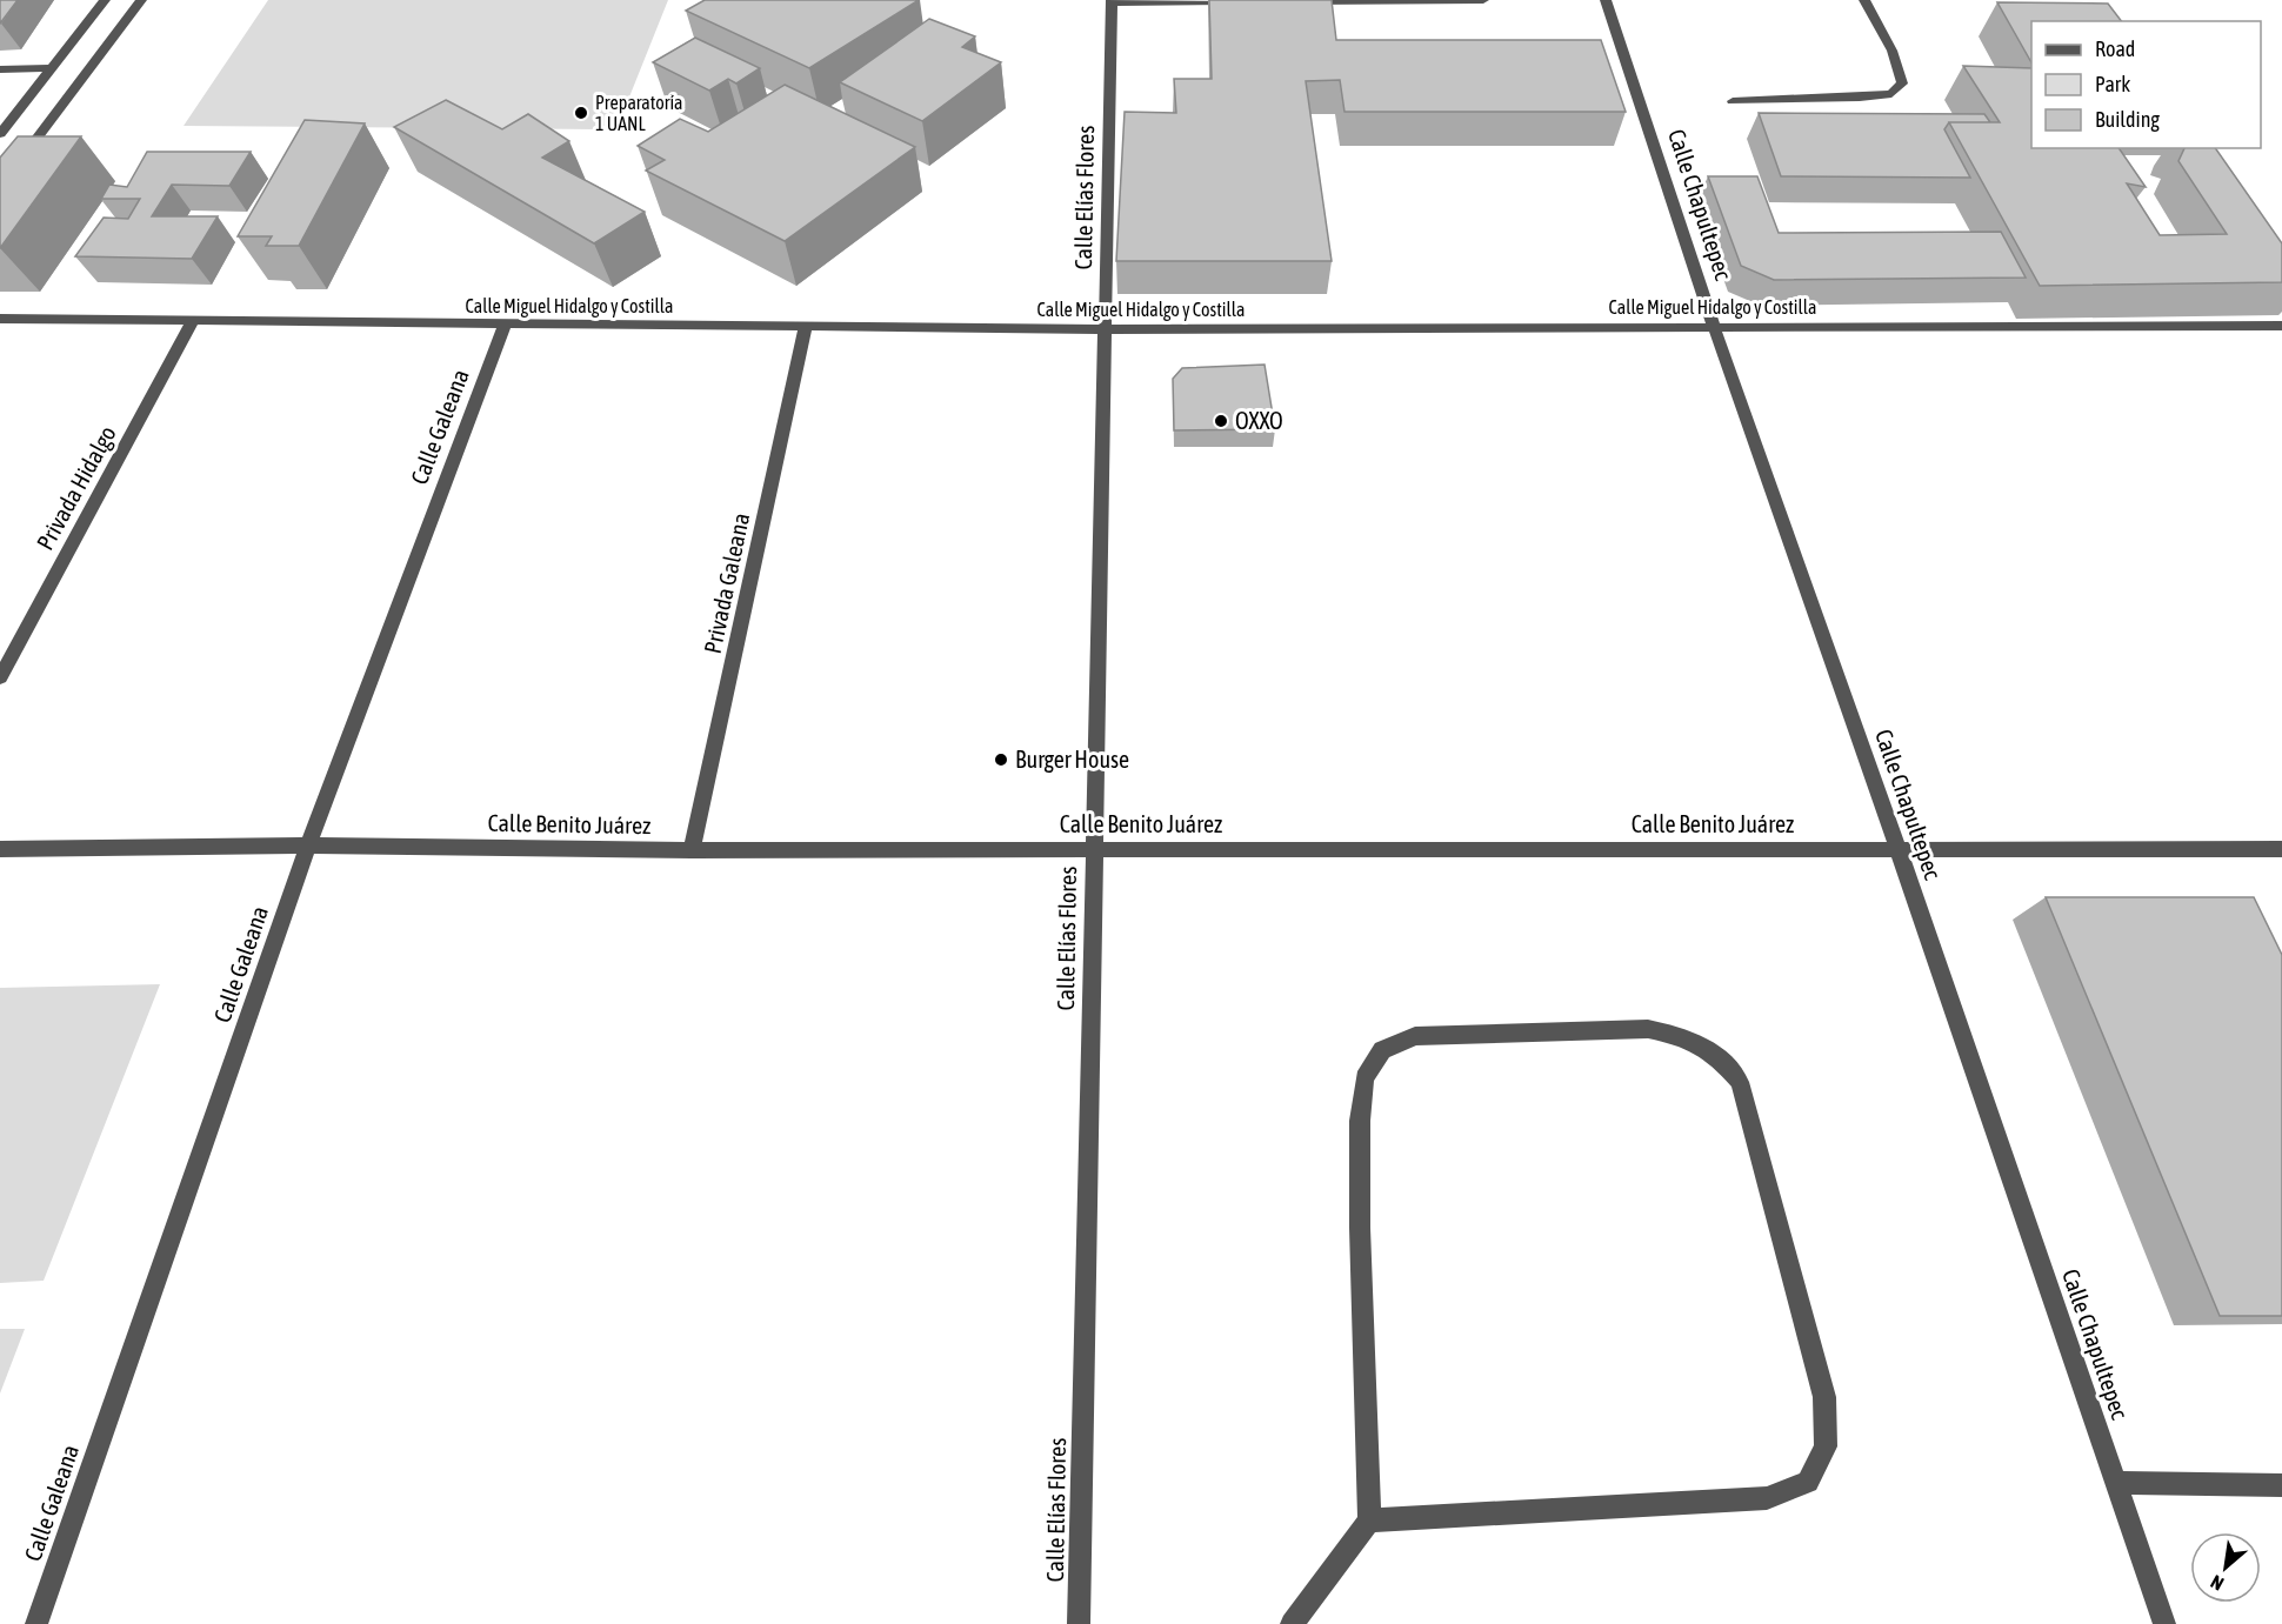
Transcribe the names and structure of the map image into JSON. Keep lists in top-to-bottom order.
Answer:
{
  "streets": {
    "street": [
      "Calle Elías Flores",
      "Calle Chapultepec",
      "Calle Miguel Hidalgo y Costilla",
      "Calle Galeana",
      "Privada Hidalgo",
      "Privada Galeana",
      "Calle Benito Juárez"
    ]
  },
  "crossings": [
    ["Calle Elías Flores", "Calle Miguel Hidalgo y Costilla"],
    ["Calle Elías Flores", "Calle Benito Juárez"],
    ["Calle Chapultepec", "Calle Miguel Hidalgo y Costilla"],
    ["Calle Chapultepec", "Calle Benito Juárez"],
    ["Calle Miguel Hidalgo y Costilla", "Calle Galeana"],
    ["Calle Miguel Hidalgo y Costilla", "Privada Hidalgo"],
    ["Calle Miguel Hidalgo y Costilla", "Privada Galeana"],
    ["Calle Galeana", "Calle Benito Juárez"],
    ["Privada Galeana", "Calle Benito Juárez"]
  ],
  "places": ["Preparatoría 1 UANL", "OXXO", "Burger House"],
  "legend": ["Road", "Park", "Building"],
  "north": "bottom left"
}
